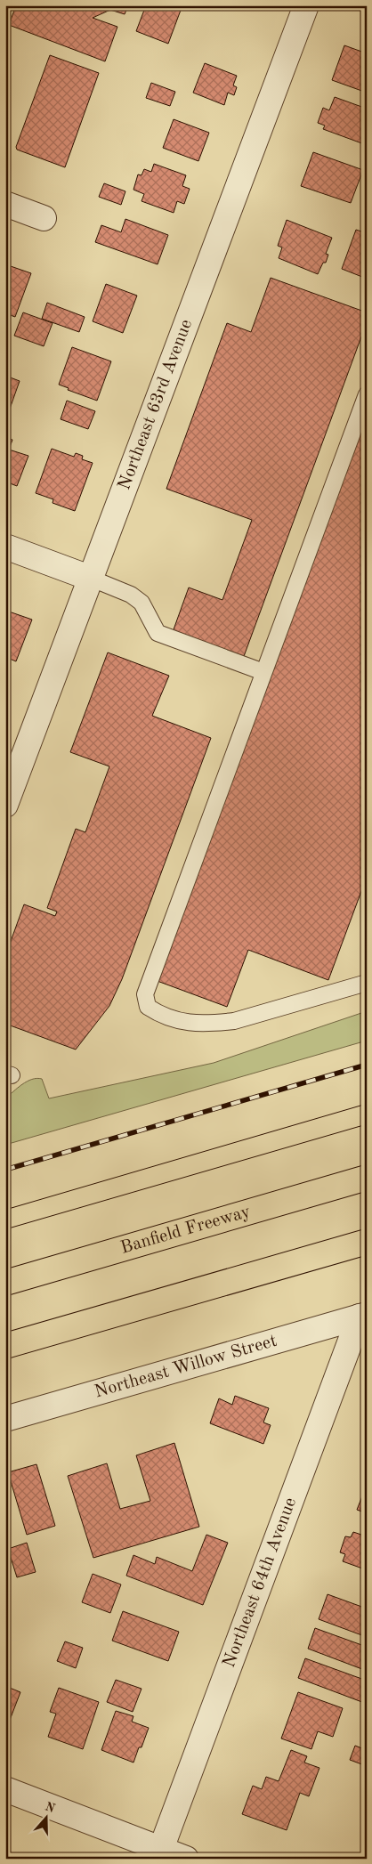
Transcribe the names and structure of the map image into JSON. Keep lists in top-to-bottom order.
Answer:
{
  "streets": {
    "highway": ["Banfield Freeway"],
    "street": ["Northeast 63rd Avenue", "Northeast Willow Street", "Northeast 64th Avenue"]
  },
  "crossings": [
    ["Northeast Willow Street", "Northeast 64th Avenue"]
  ],
  "north": "top"
}
